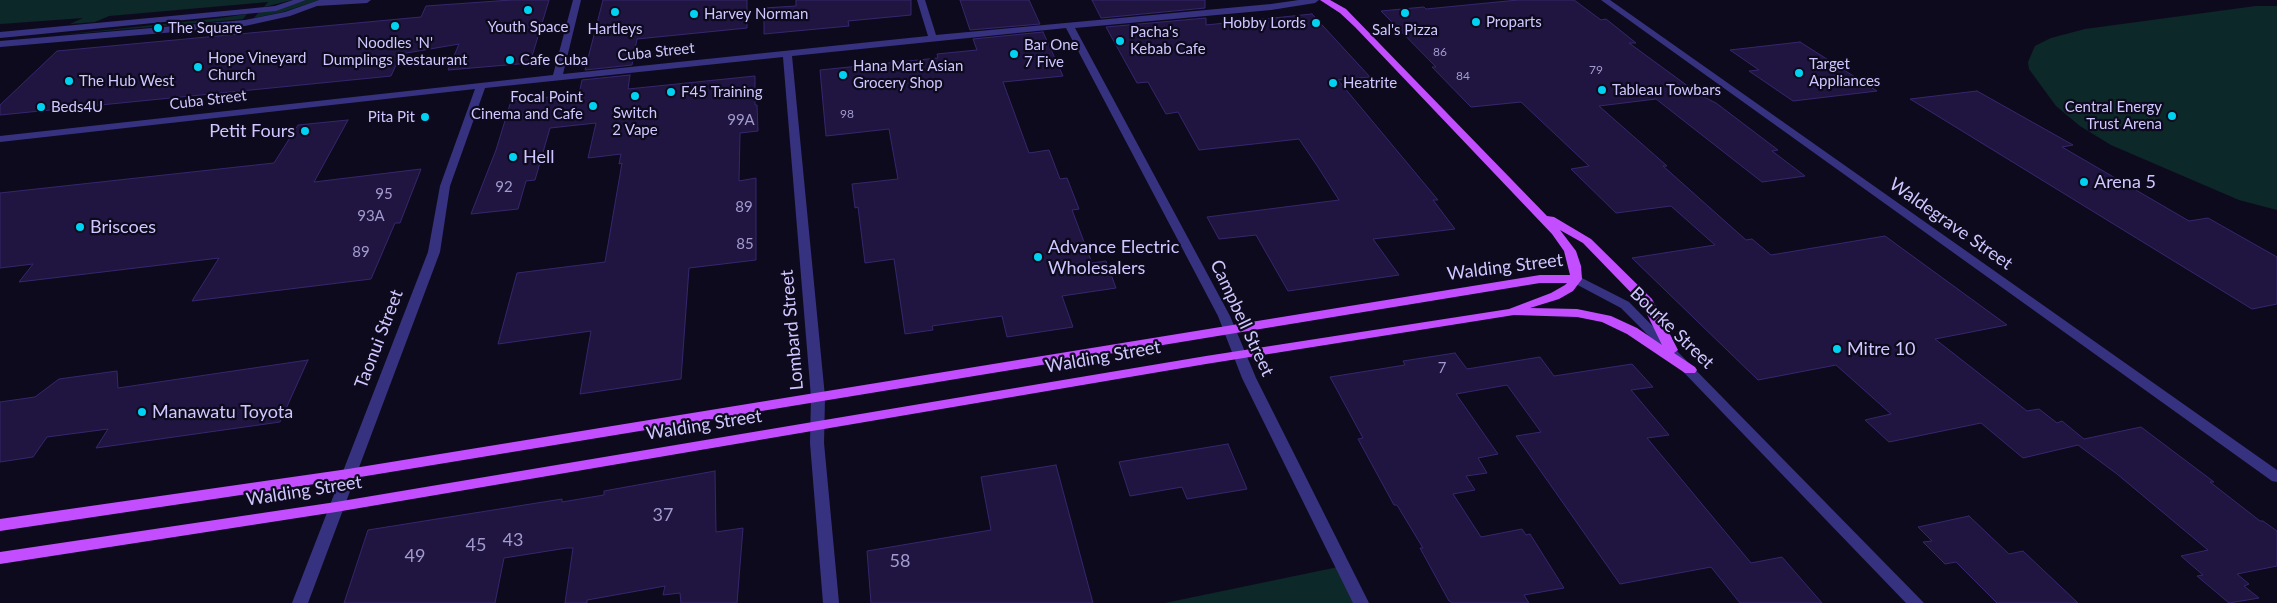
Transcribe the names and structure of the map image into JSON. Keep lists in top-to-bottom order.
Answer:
{
  "streets": {
    "main road": ["Walding Street"],
    "street": [
      "Cuba Street",
      "Waldegrave Street",
      "Campbell Street",
      "Bourke Street",
      "Lombard Street",
      "Taonui Street"
    ]
  },
  "crossings": [
    ["Cuba Street", "Campbell Street"],
    ["Cuba Street", "Lombard Street"],
    ["Cuba Street", "Taonui Street"],
    ["Walding Street", "Campbell Street"],
    ["Walding Street", "Bourke Street"],
    ["Walding Street", "Lombard Street"],
    ["Walding Street", "Taonui Street"]
  ],
  "places": [
    "Youth Space",
    "Hartleys",
    "Sal's Pizza",
    "Harvey Norman",
    "Proparts",
    "Hobby Lords",
    "Noodles 'N' Dumplings Restaurant",
    "The Square",
    "Pacha's Kebab Cafe",
    "Bar One 7 Five",
    "Cafe Cuba",
    "Hope Vineyard Church",
    "Target Appliances",
    "Hana Mart Asian Grocery Shop",
    "The Hub West",
    "Heatrite",
    "Tableau Towbars",
    "F45 Training",
    "Switch 2 Vape",
    "Focal Point Cinema and Cafe",
    "Beds4U",
    "Central Energy Trust Arena",
    "Pita Pit",
    "Petit Fours",
    "Hell",
    "Arena 5",
    "Briscoes",
    "Advance Electric Wholesalers",
    "Mitre 10",
    "Manawatu Toyota"
  ],
  "house_numbers": [
    "86",
    "79",
    "84",
    "98",
    "99A",
    "92",
    "95",
    "89",
    "93A",
    "85",
    "89",
    "7",
    "37",
    "43",
    "45",
    "49",
    "58"
  ]
}
